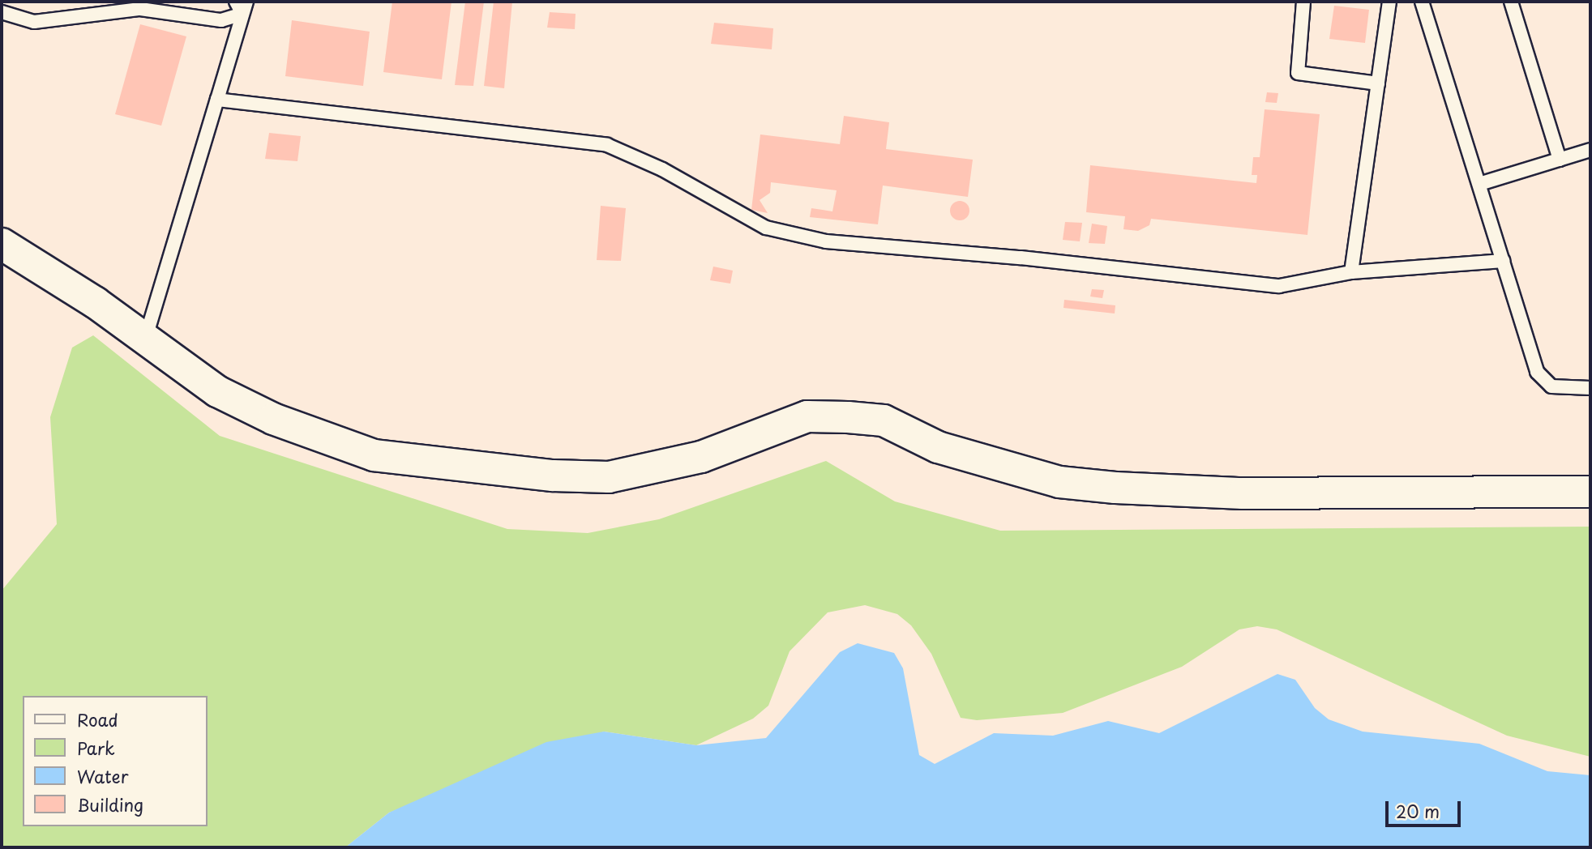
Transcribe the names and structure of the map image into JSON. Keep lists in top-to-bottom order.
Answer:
{
  "legend": [
    "Road",
    "Park",
    "Water",
    "Building"
  ],
  "scale_bar": "20 m"
}
